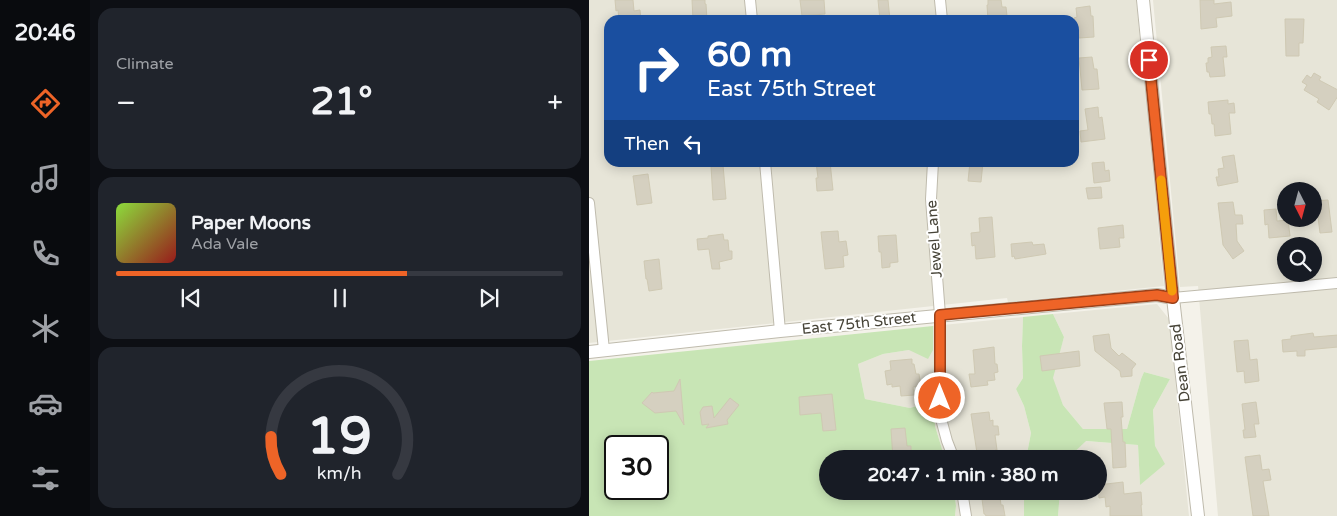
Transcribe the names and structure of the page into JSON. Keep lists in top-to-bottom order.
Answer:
{
  "streets": {
    "street": ["Jewel Lane", "East 75th Street", "Dean Road"]
  },
  "crossings": [
    ["Jewel Lane", "East 75th Street"],
    ["East 75th Street", "Dean Road"]
  ],
  "north": "bottom",
  "page": {
    "tabs": "20:46",
    "tile": "Climate",
    "turn": ["60 m", "East 75th Street"],
    "heat": ["−", "21°", "+"],
    "then": "Then",
    "song": ["Paper Moons", "Ada Vale"],
    "limit": "30",
    "trip": "20:47 · 1 min · 380 m",
    "gauge": ["19", "km/h"]
  }
}
